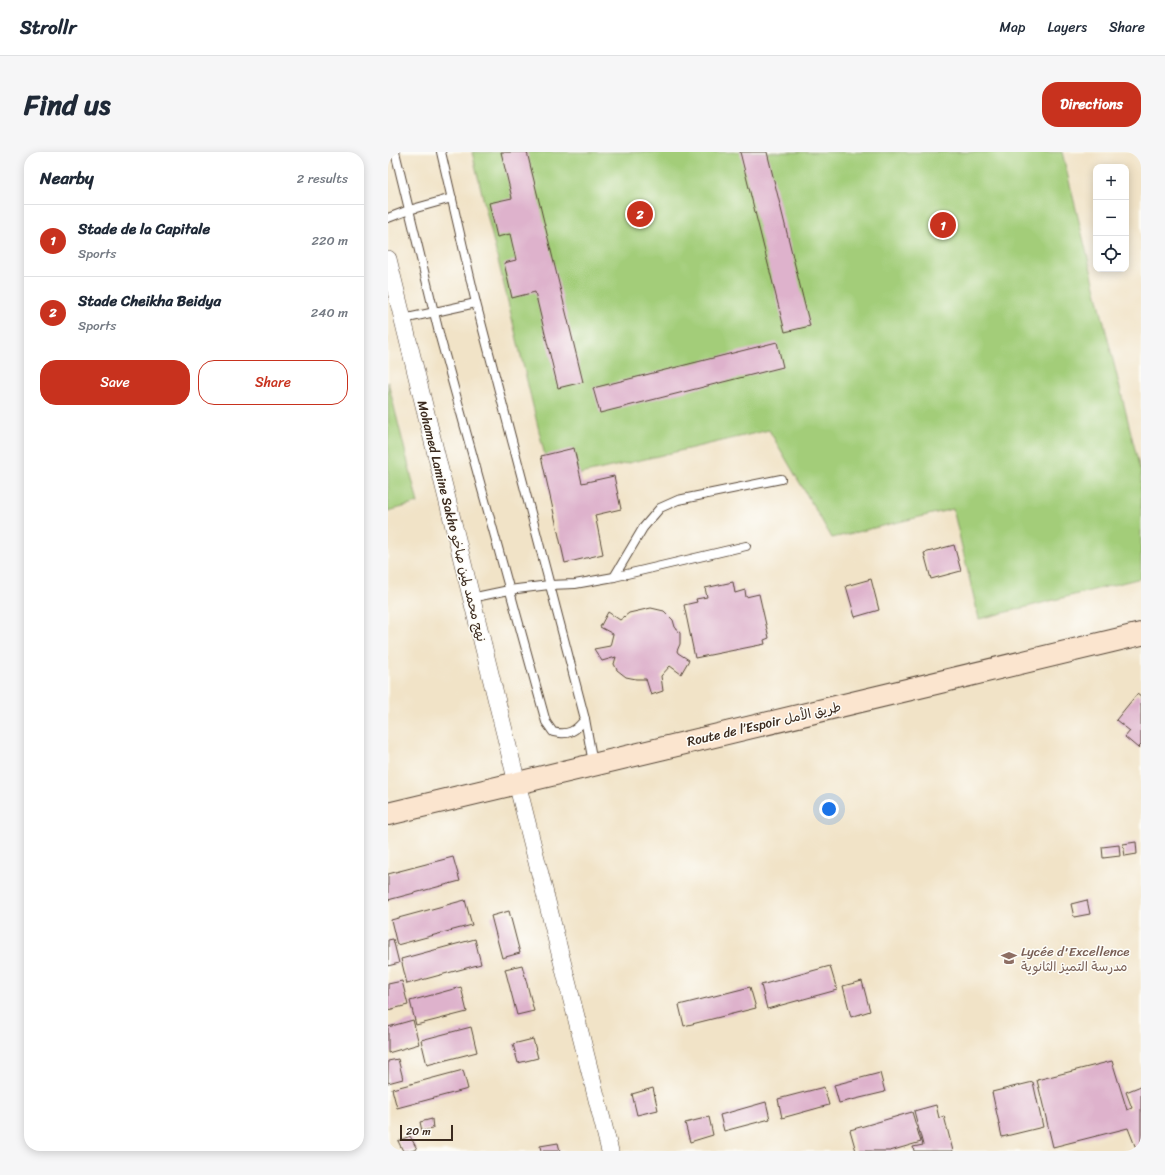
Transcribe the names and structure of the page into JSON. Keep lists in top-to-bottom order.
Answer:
{
  "streets": {
    "street": ["Mohamed Lamine Sakho نهج محمد لمين صاخو", "Route de l’Espoir طريق الأمل"]
  },
  "crossings": [
    ["Mohamed Lamine Sakho نهج محمد لمين صاخو", "Route de l’Espoir طريق الأمل"]
  ],
  "places": {
    "school or university": ["Lycée d'Excellence مدرسة التميز الثانوية"]
  },
  "scale_bar": "20 m",
  "page": {
    "header": "Strollr",
    "nav": ["Map", "Layers", "Share"],
    "title": "Find us",
    "buttons": [
      "Directions",
      ["Save", "Share"]
    ],
    "heading": ["Nearby", "2 results"],
    "map_buttons": ["+", "−"],
    "pins": ["2", "1"],
    "list": [
      {
        "mark": "1",
        "name": "Stade de la Capitale",
        "note": "Sports",
        "value": "220 m"
      },
      {
        "mark": "2",
        "name": "Stade Cheikha Beidya",
        "note": "Sports",
        "value": "240 m"
      }
    ],
    "scale": "20 m"
  }
}
